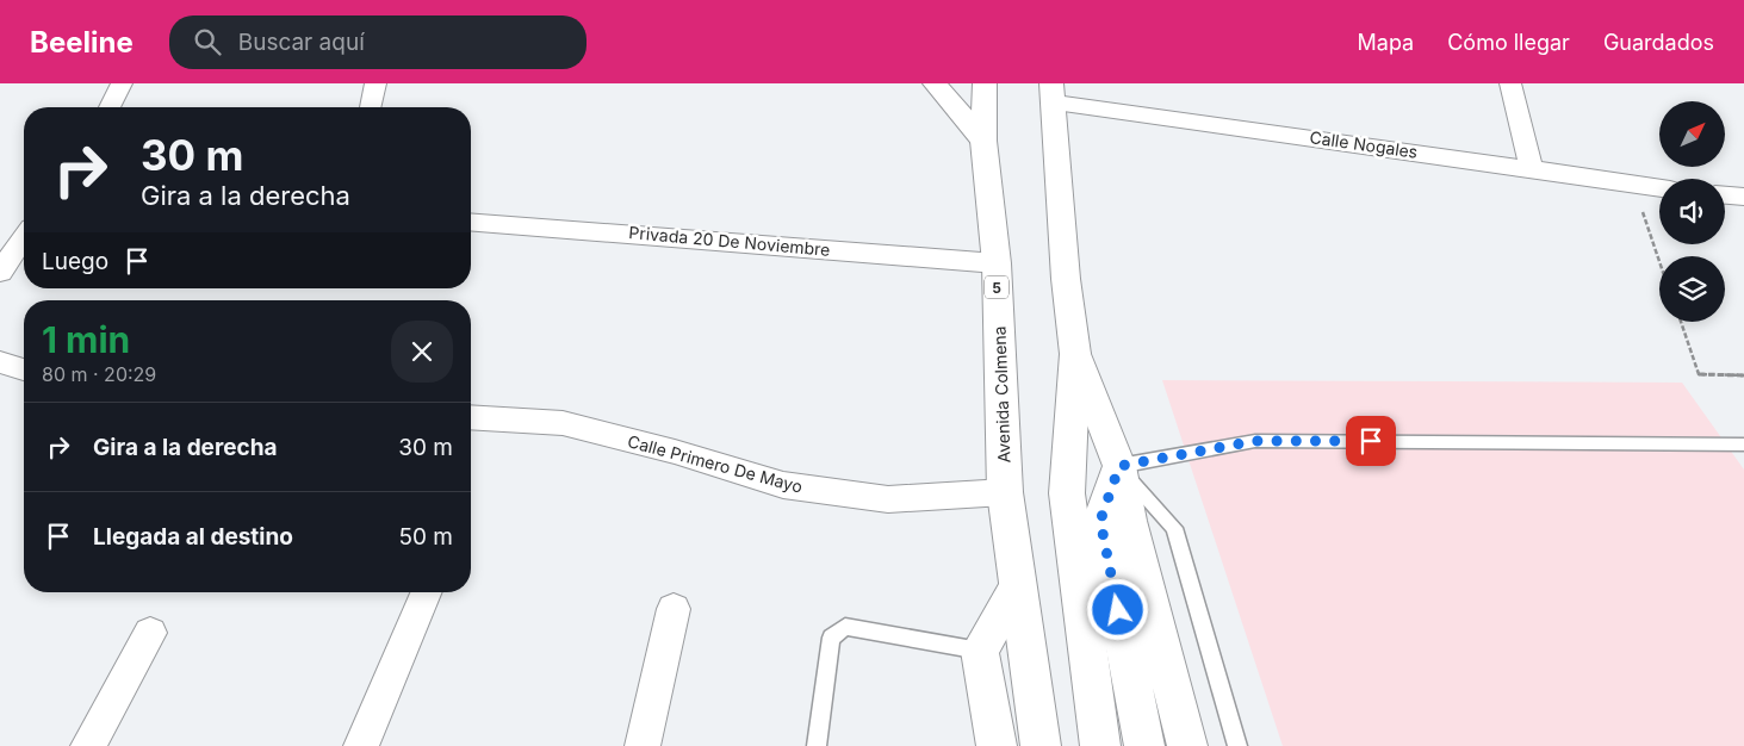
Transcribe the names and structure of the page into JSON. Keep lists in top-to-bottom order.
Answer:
{
  "streets": {
    "main road": ["5", "Avenida Colmena"],
    "street": ["Calle Nogales", "Privada 20 De Noviembre", "Calle Primero De Mayo"]
  },
  "crossings": [
    ["Privada 20 De Noviembre", "Avenida Colmena"],
    ["5", "Avenida Colmena"],
    ["5", "Calle Primero De Mayo"],
    ["Avenida Colmena", "Calle Primero De Mayo"]
  ],
  "north": "top right",
  "page": {
    "header": "Beeline",
    "search": "Buscar aquí",
    "nav": ["Mapa", "Cómo llegar", "Guardados"],
    "turn": ["30 m", "Gira a la derecha"],
    "then": "Luego",
    "heading": ["1 min", "80 m · 20:29"],
    "list": [
      {
        "name": "Gira a la derecha",
        "value": "30 m"
      },
      {
        "name": "Llegada al destino",
        "value": "50 m"
      }
    ]
  }
}
